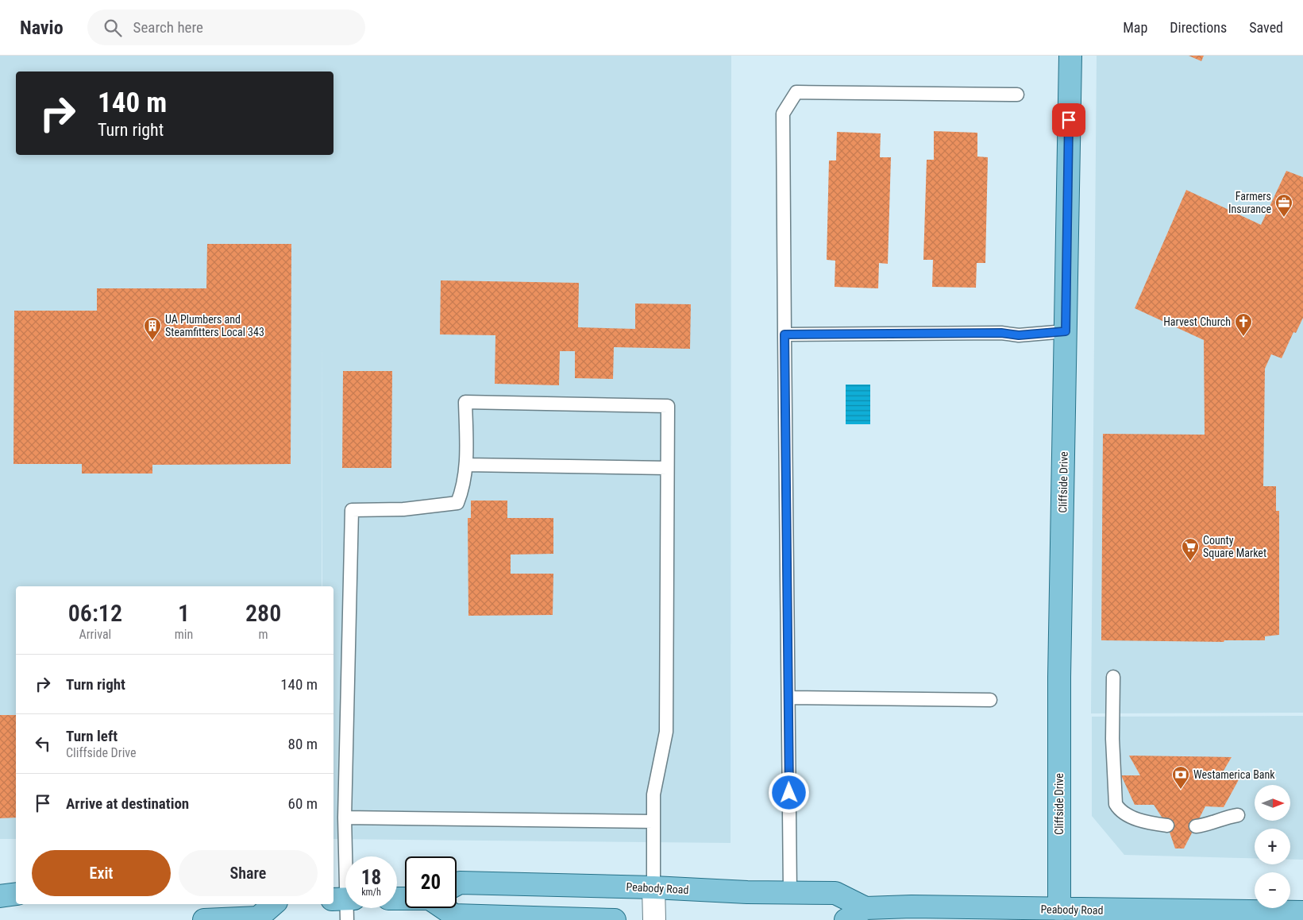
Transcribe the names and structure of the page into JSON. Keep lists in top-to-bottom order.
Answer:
{
  "streets": {
    "main road": ["Cliffside Drive", "Peabody Road"]
  },
  "crossings": [
    ["Cliffside Drive", "Peabody Road"]
  ],
  "places": {
    "office": ["Farmers Insurance"],
    "church": ["Harvest Church"],
    "building": ["UA Plumbers and Steamfitters Local 343"],
    "supermarket": ["County Square Market"],
    "bank": ["Westamerica Bank"]
  },
  "north": "right",
  "page": {
    "header": "Navio",
    "search": "Search here",
    "nav": ["Map", "Directions", "Saved"],
    "turn": ["140 m", "Turn right"],
    "eta": [
      "06:12",
      "Arrival",
      "1",
      "min",
      "280",
      "m"
    ],
    "list": [
      {
        "name": "Turn right",
        "value": "140 m"
      },
      {
        "name": "Turn left",
        "note": "Cliffside Drive",
        "value": "80 m"
      },
      {
        "name": "Arrive at destination",
        "value": "60 m"
      }
    ],
    "map_buttons": ["+", "−"],
    "buttons": ["Exit", "Share"],
    "speed": "18 km/h",
    "limit": "20"
  }
}
